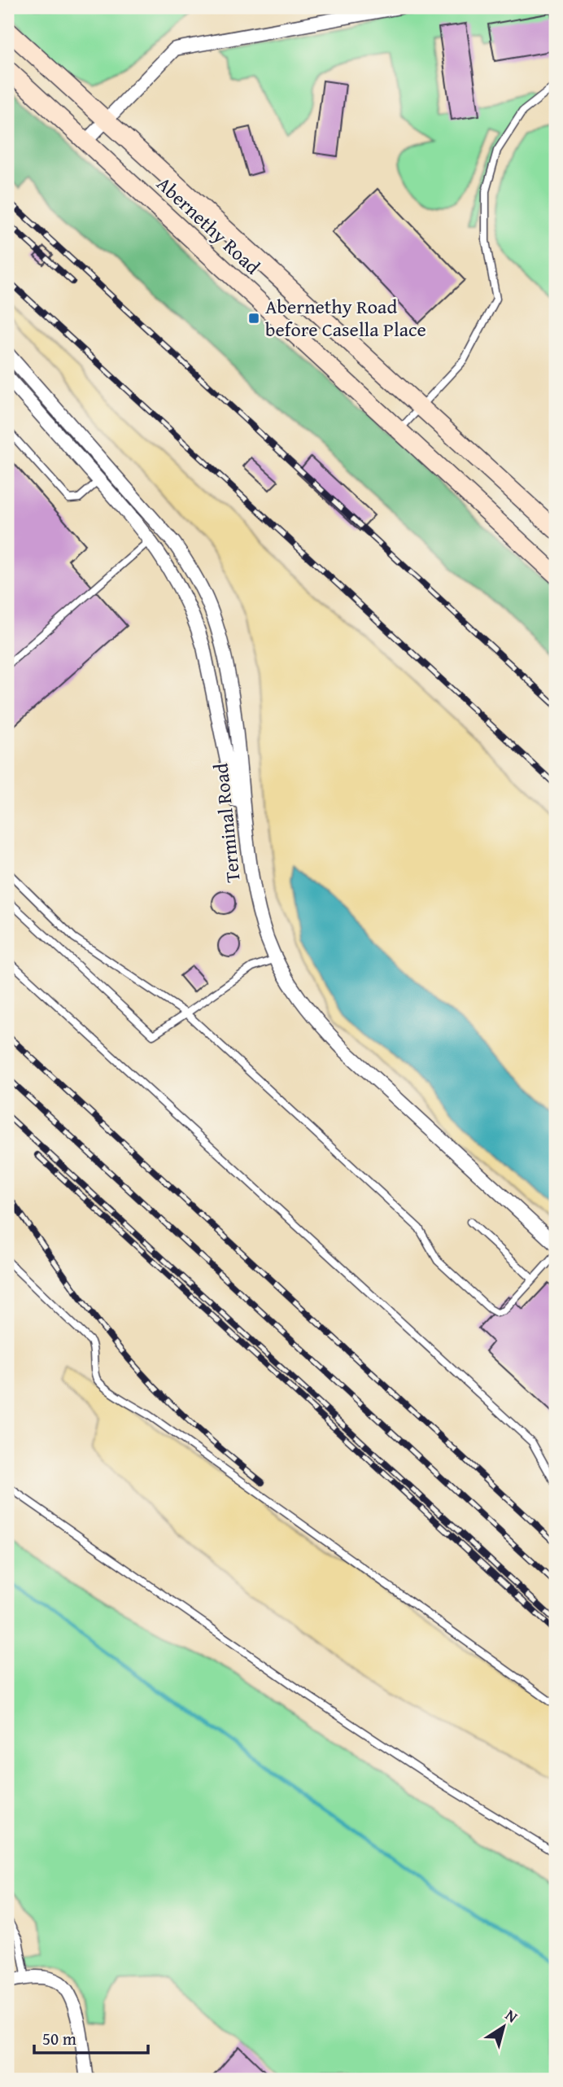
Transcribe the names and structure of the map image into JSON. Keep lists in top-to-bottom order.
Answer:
{
  "streets": {
    "main road": ["Abernethy Road"],
    "street": ["Terminal Road"]
  },
  "places": {
    "transit": ["Abernethy Road before Casella Place"]
  },
  "scale_bar": "50 m",
  "north": "top right"
}
